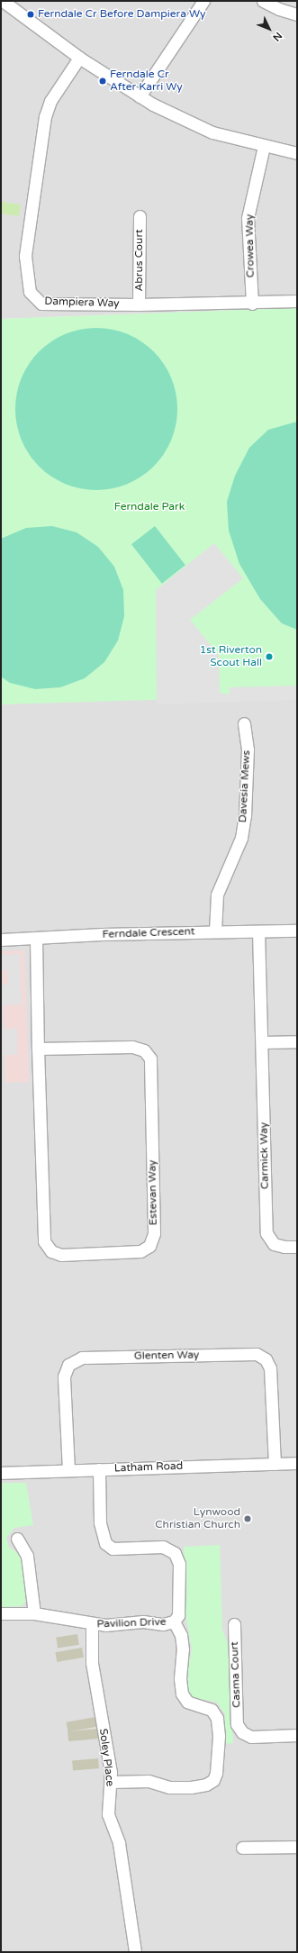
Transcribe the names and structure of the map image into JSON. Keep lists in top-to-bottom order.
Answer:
{
  "streets": {
    "street": [
      "Crowea Way",
      "Abrus Court",
      "Dampiera Way",
      "Davesia Mews",
      "Ferndale Crescent",
      "Carmick Way",
      "Estevan Way",
      "Glenten Way",
      "Latham Road",
      "Pavilion Drive",
      "Casma Court",
      "Soley Place"
    ]
  },
  "crossings": [
    ["Crowea Way", "Dampiera Way"],
    ["Abrus Court", "Dampiera Way"],
    ["Davesia Mews", "Ferndale Crescent"],
    ["Ferndale Crescent", "Carmick Way"],
    ["Ferndale Crescent", "Estevan Way"],
    ["Glenten Way", "Latham Road"],
    ["Latham Road", "Pavilion Drive"],
    ["Pavilion Drive", "Soley Place"]
  ],
  "parks": ["Ferndale Park"],
  "places": [
    "Ferndale Cr Before Dampiera Wy",
    "Ferndale Cr After Karri Wy",
    "1st Riverton Scout Hall",
    "Lynwood Christian Church"
  ],
  "north": "bottom right"
}
